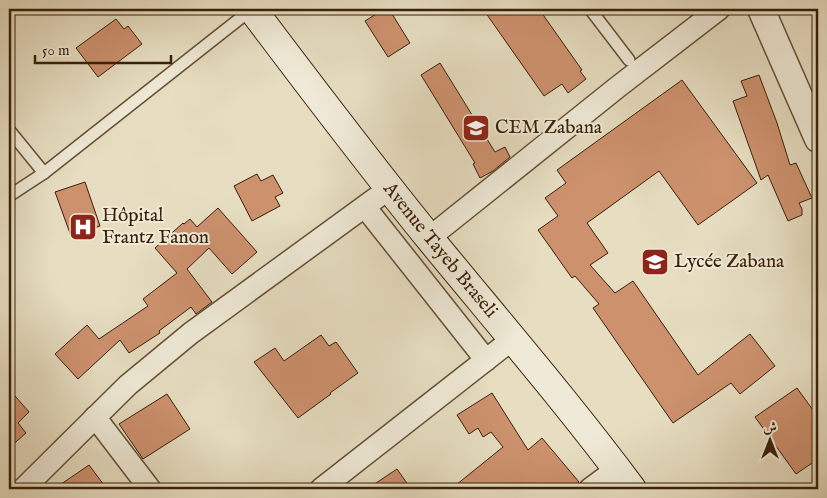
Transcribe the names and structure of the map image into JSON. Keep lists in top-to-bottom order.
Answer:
{
  "streets": {
    "main road": ["Avenue Tayeb Braseli"]
  },
  "places": {
    "school or university": ["CEM Zabana", "Lycée Zabana"],
    "hospital": ["Hôpital Frantz Fanon"]
  },
  "scale_bar": "50 m",
  "north": "top"
}
